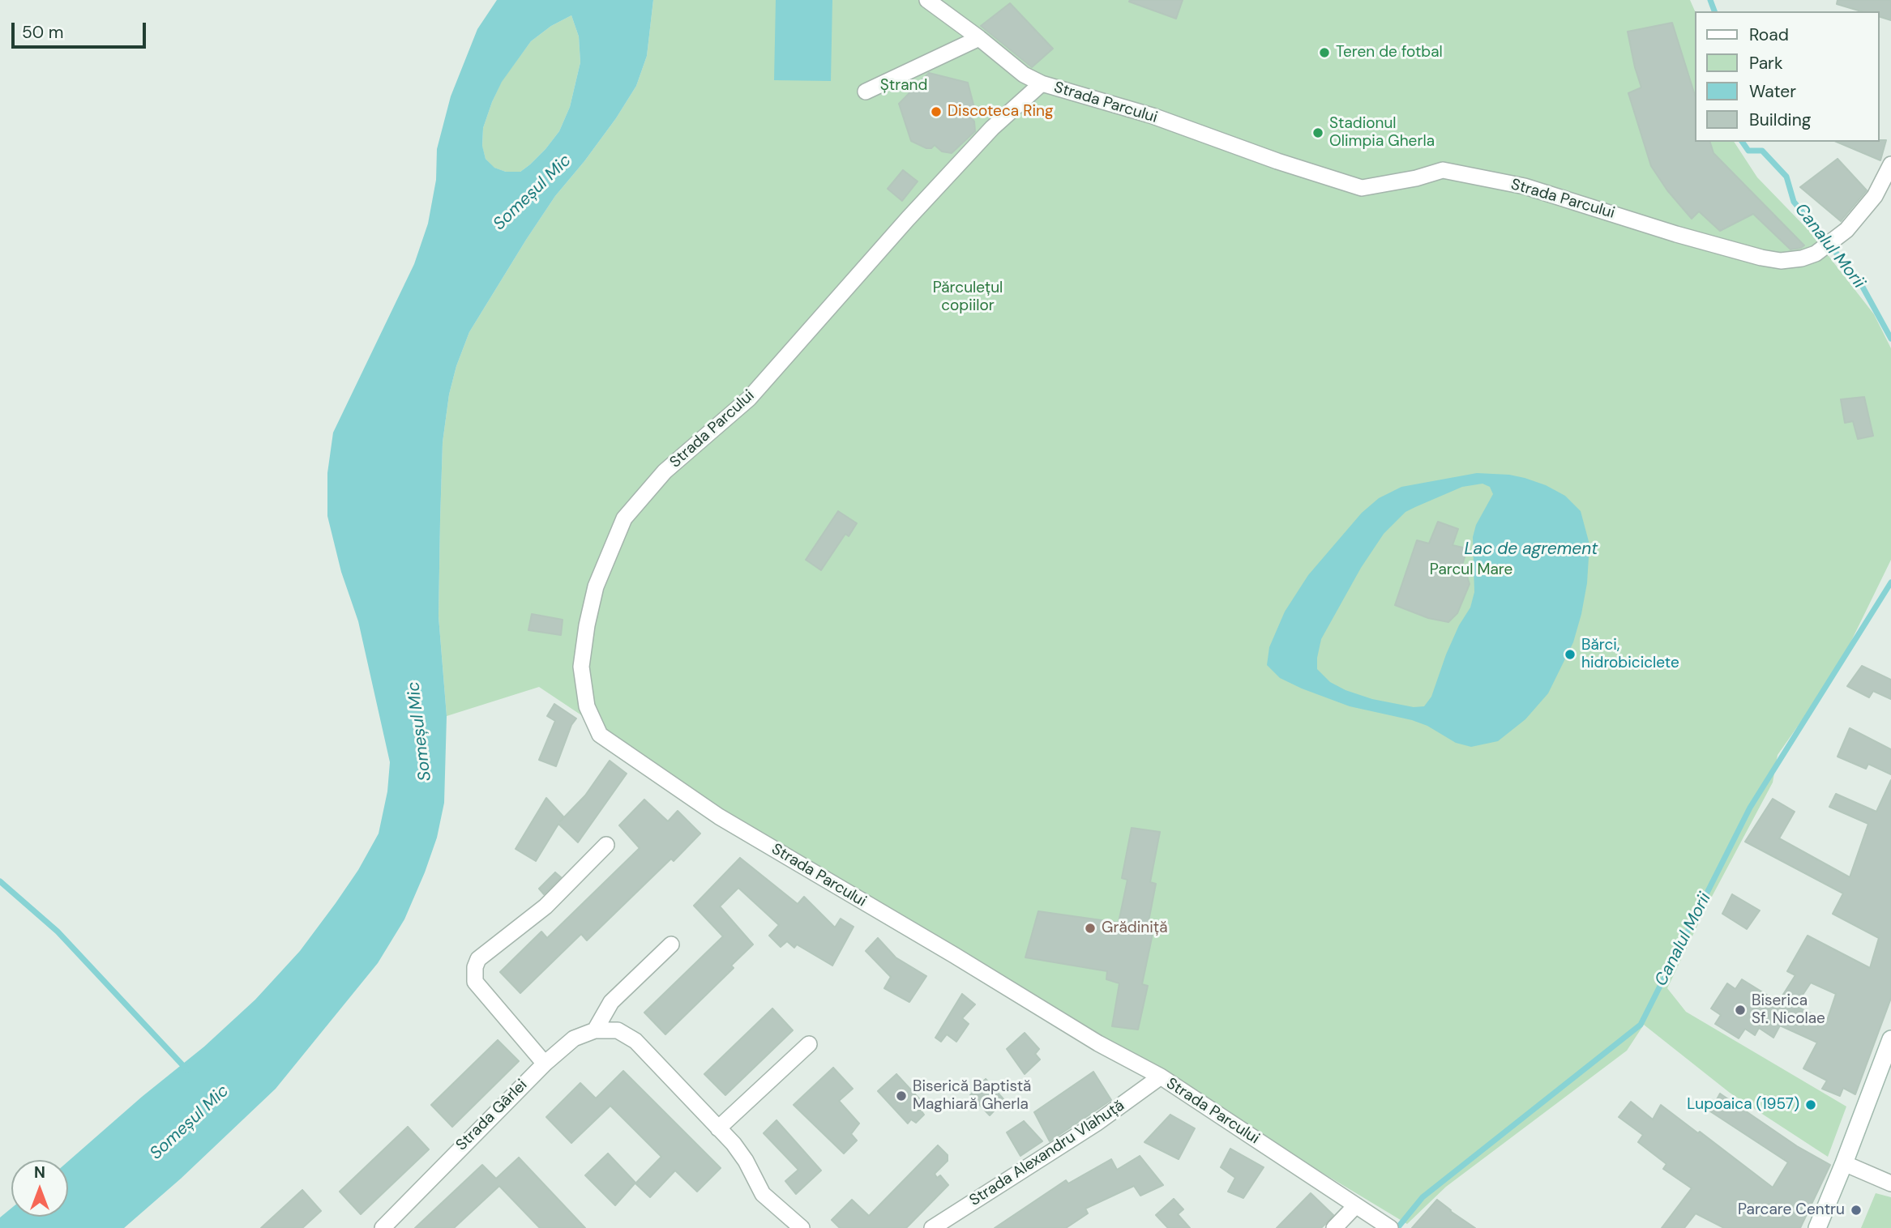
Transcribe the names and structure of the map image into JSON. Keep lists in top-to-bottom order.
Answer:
{
  "streets": {
    "street": ["Strada Parcului", "Strada Gârlei", "Strada Alexandru Vlahuță"]
  },
  "crossings": [
    ["Strada Parcului", "Strada Alexandru Vlahuță"]
  ],
  "water": ["Someșul Mic", "Canalul Morii", "Lac de agrement"],
  "parks": ["Ștrand", "Părculețul copiilor", "Parcul Mare"],
  "places": [
    "Teren de fotbal",
    "Discoteca Ring",
    "Stadionul Olimpia Gherla",
    "Bărci, hidrobiciclete",
    "Grădiniță",
    "Biserica Sf. Nicolae",
    "Biserică Baptistă Maghiară Gherla",
    "Lupoaica (1957)",
    "Parcare Centru"
  ],
  "legend": [
    "Road",
    "Park",
    "Water",
    "Building"
  ],
  "scale_bar": "50 m",
  "north": "top"
}
